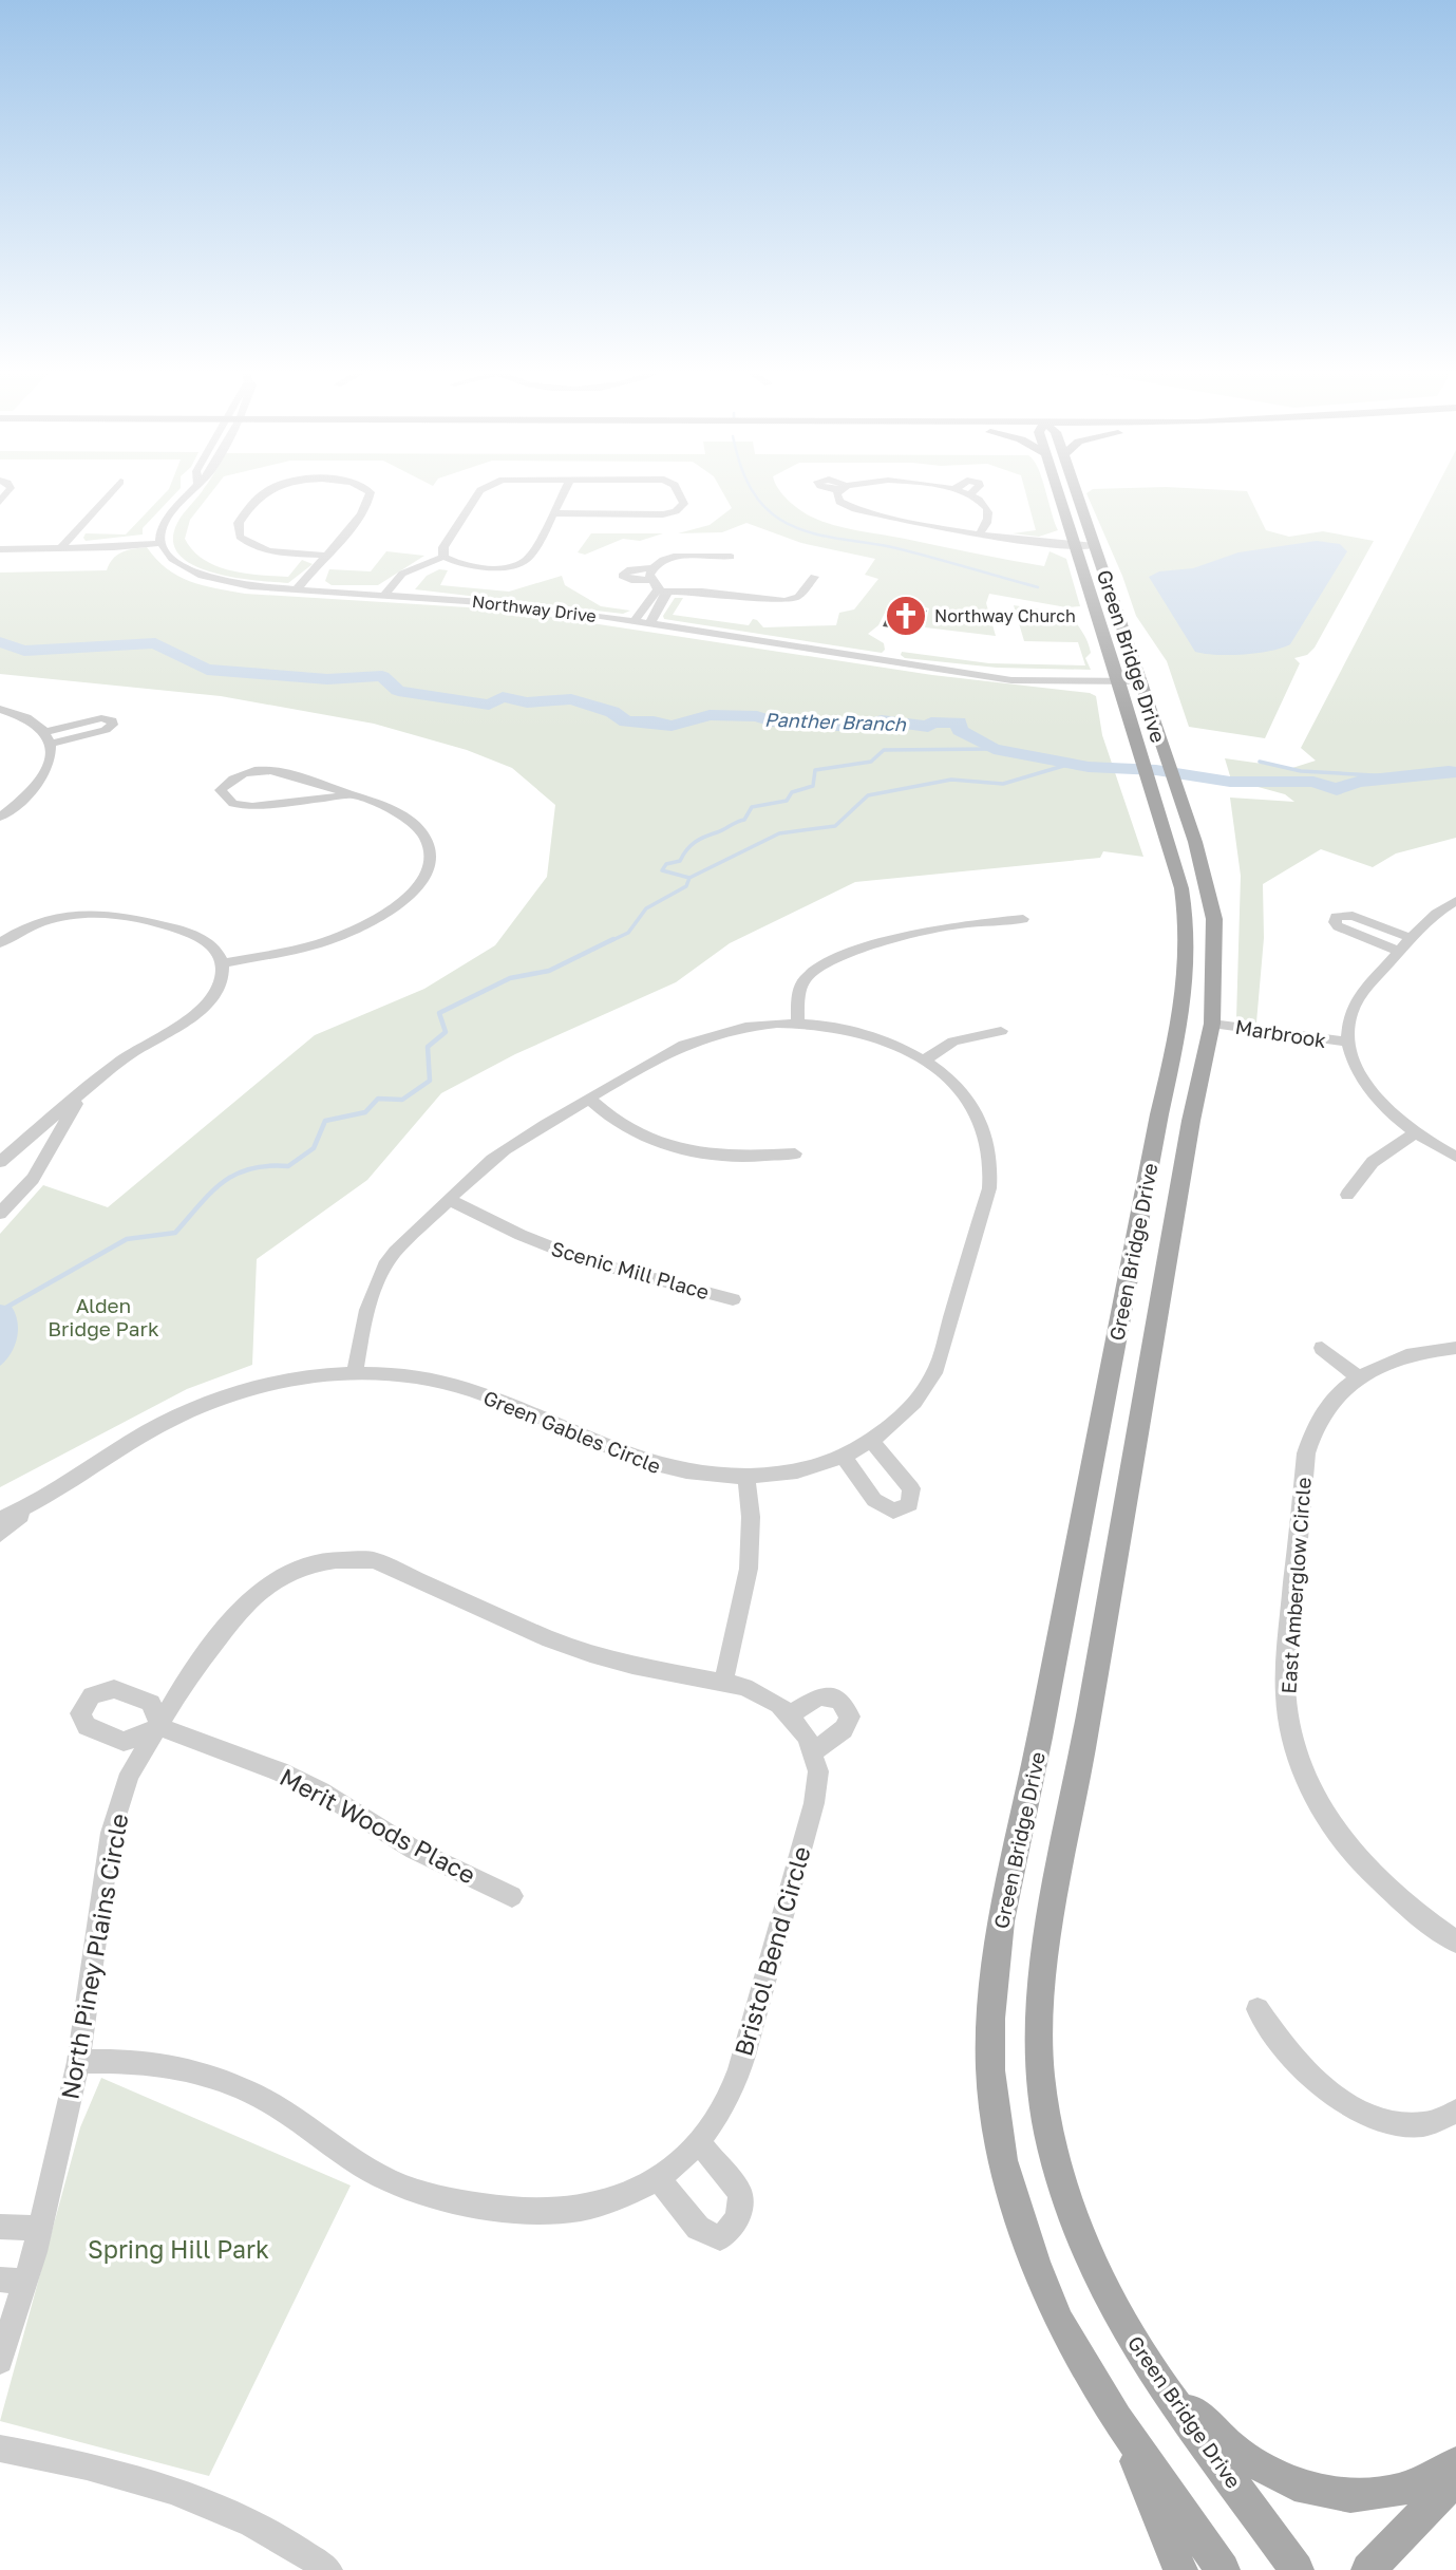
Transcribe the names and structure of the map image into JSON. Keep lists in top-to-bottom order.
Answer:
{
  "streets": {
    "main road": ["Green Bridge Drive"],
    "street": [
      "Northway Drive",
      "Marbrook",
      "Scenic Mill Place",
      "Green Gables Circle",
      "East Amberglow Circle",
      "Merit Woods Place",
      "Bristol Bend Circle",
      "North Piney Plains Circle"
    ]
  },
  "crossings": [
    ["Northway Drive", "Green Bridge Drive"],
    ["Green Bridge Drive", "Marbrook"],
    ["Scenic Mill Place", "Green Gables Circle"],
    ["Merit Woods Place", "North Piney Plains Circle"],
    ["Bristol Bend Circle", "North Piney Plains Circle"]
  ],
  "water": ["Panther Branch"],
  "parks": ["Alden Bridge Park", "Spring Hill Park"],
  "places": {
    "church": ["Northway Church"]
  }
}
